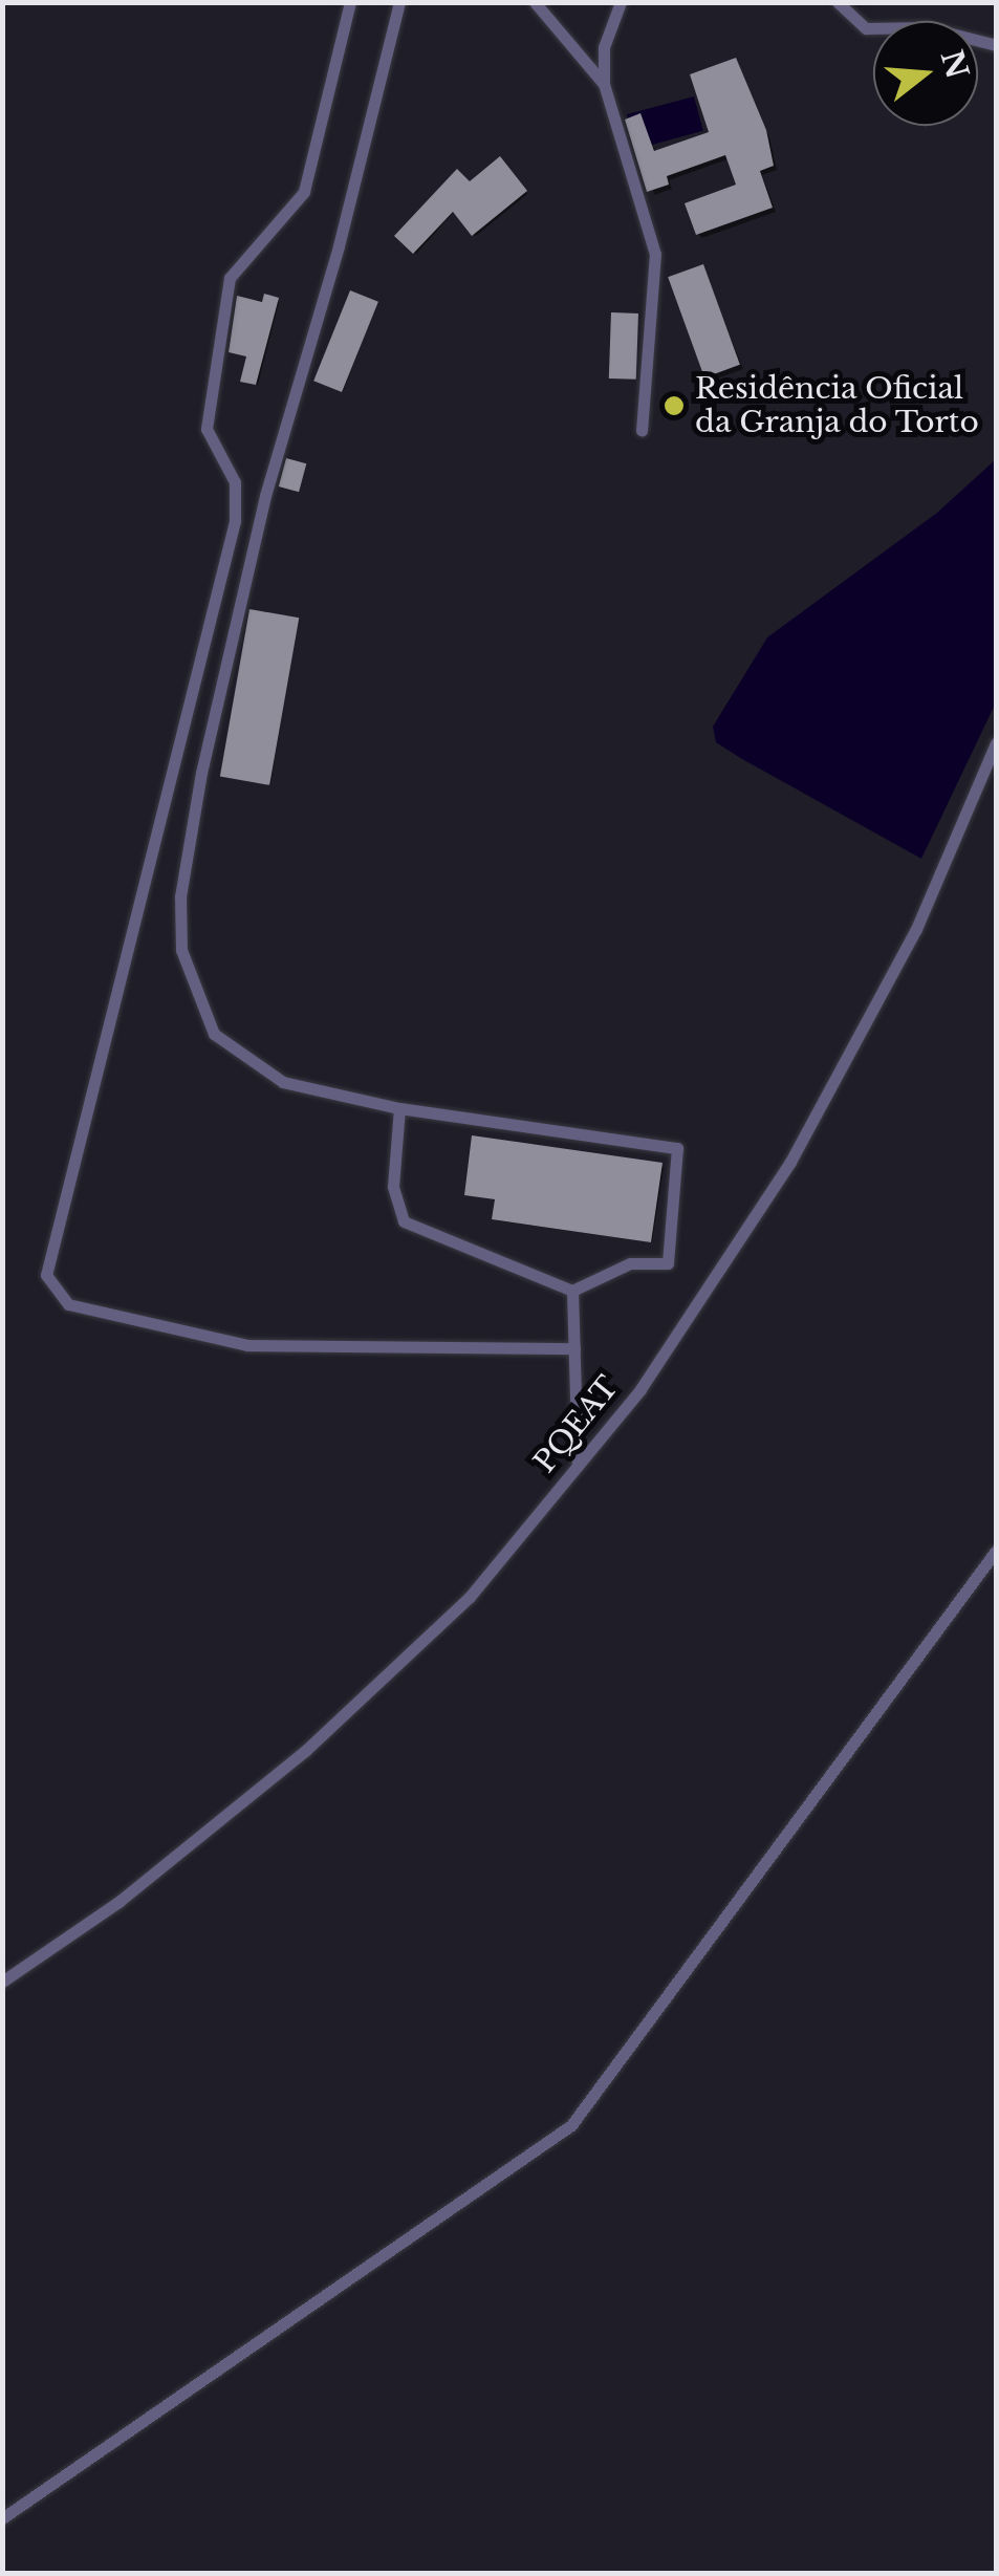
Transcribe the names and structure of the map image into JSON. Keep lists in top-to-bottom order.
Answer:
{
  "streets": {
    "lane": ["PQEAT"]
  },
  "places": ["Residência Oficial da Granja do Torto"],
  "north": "right"
}
